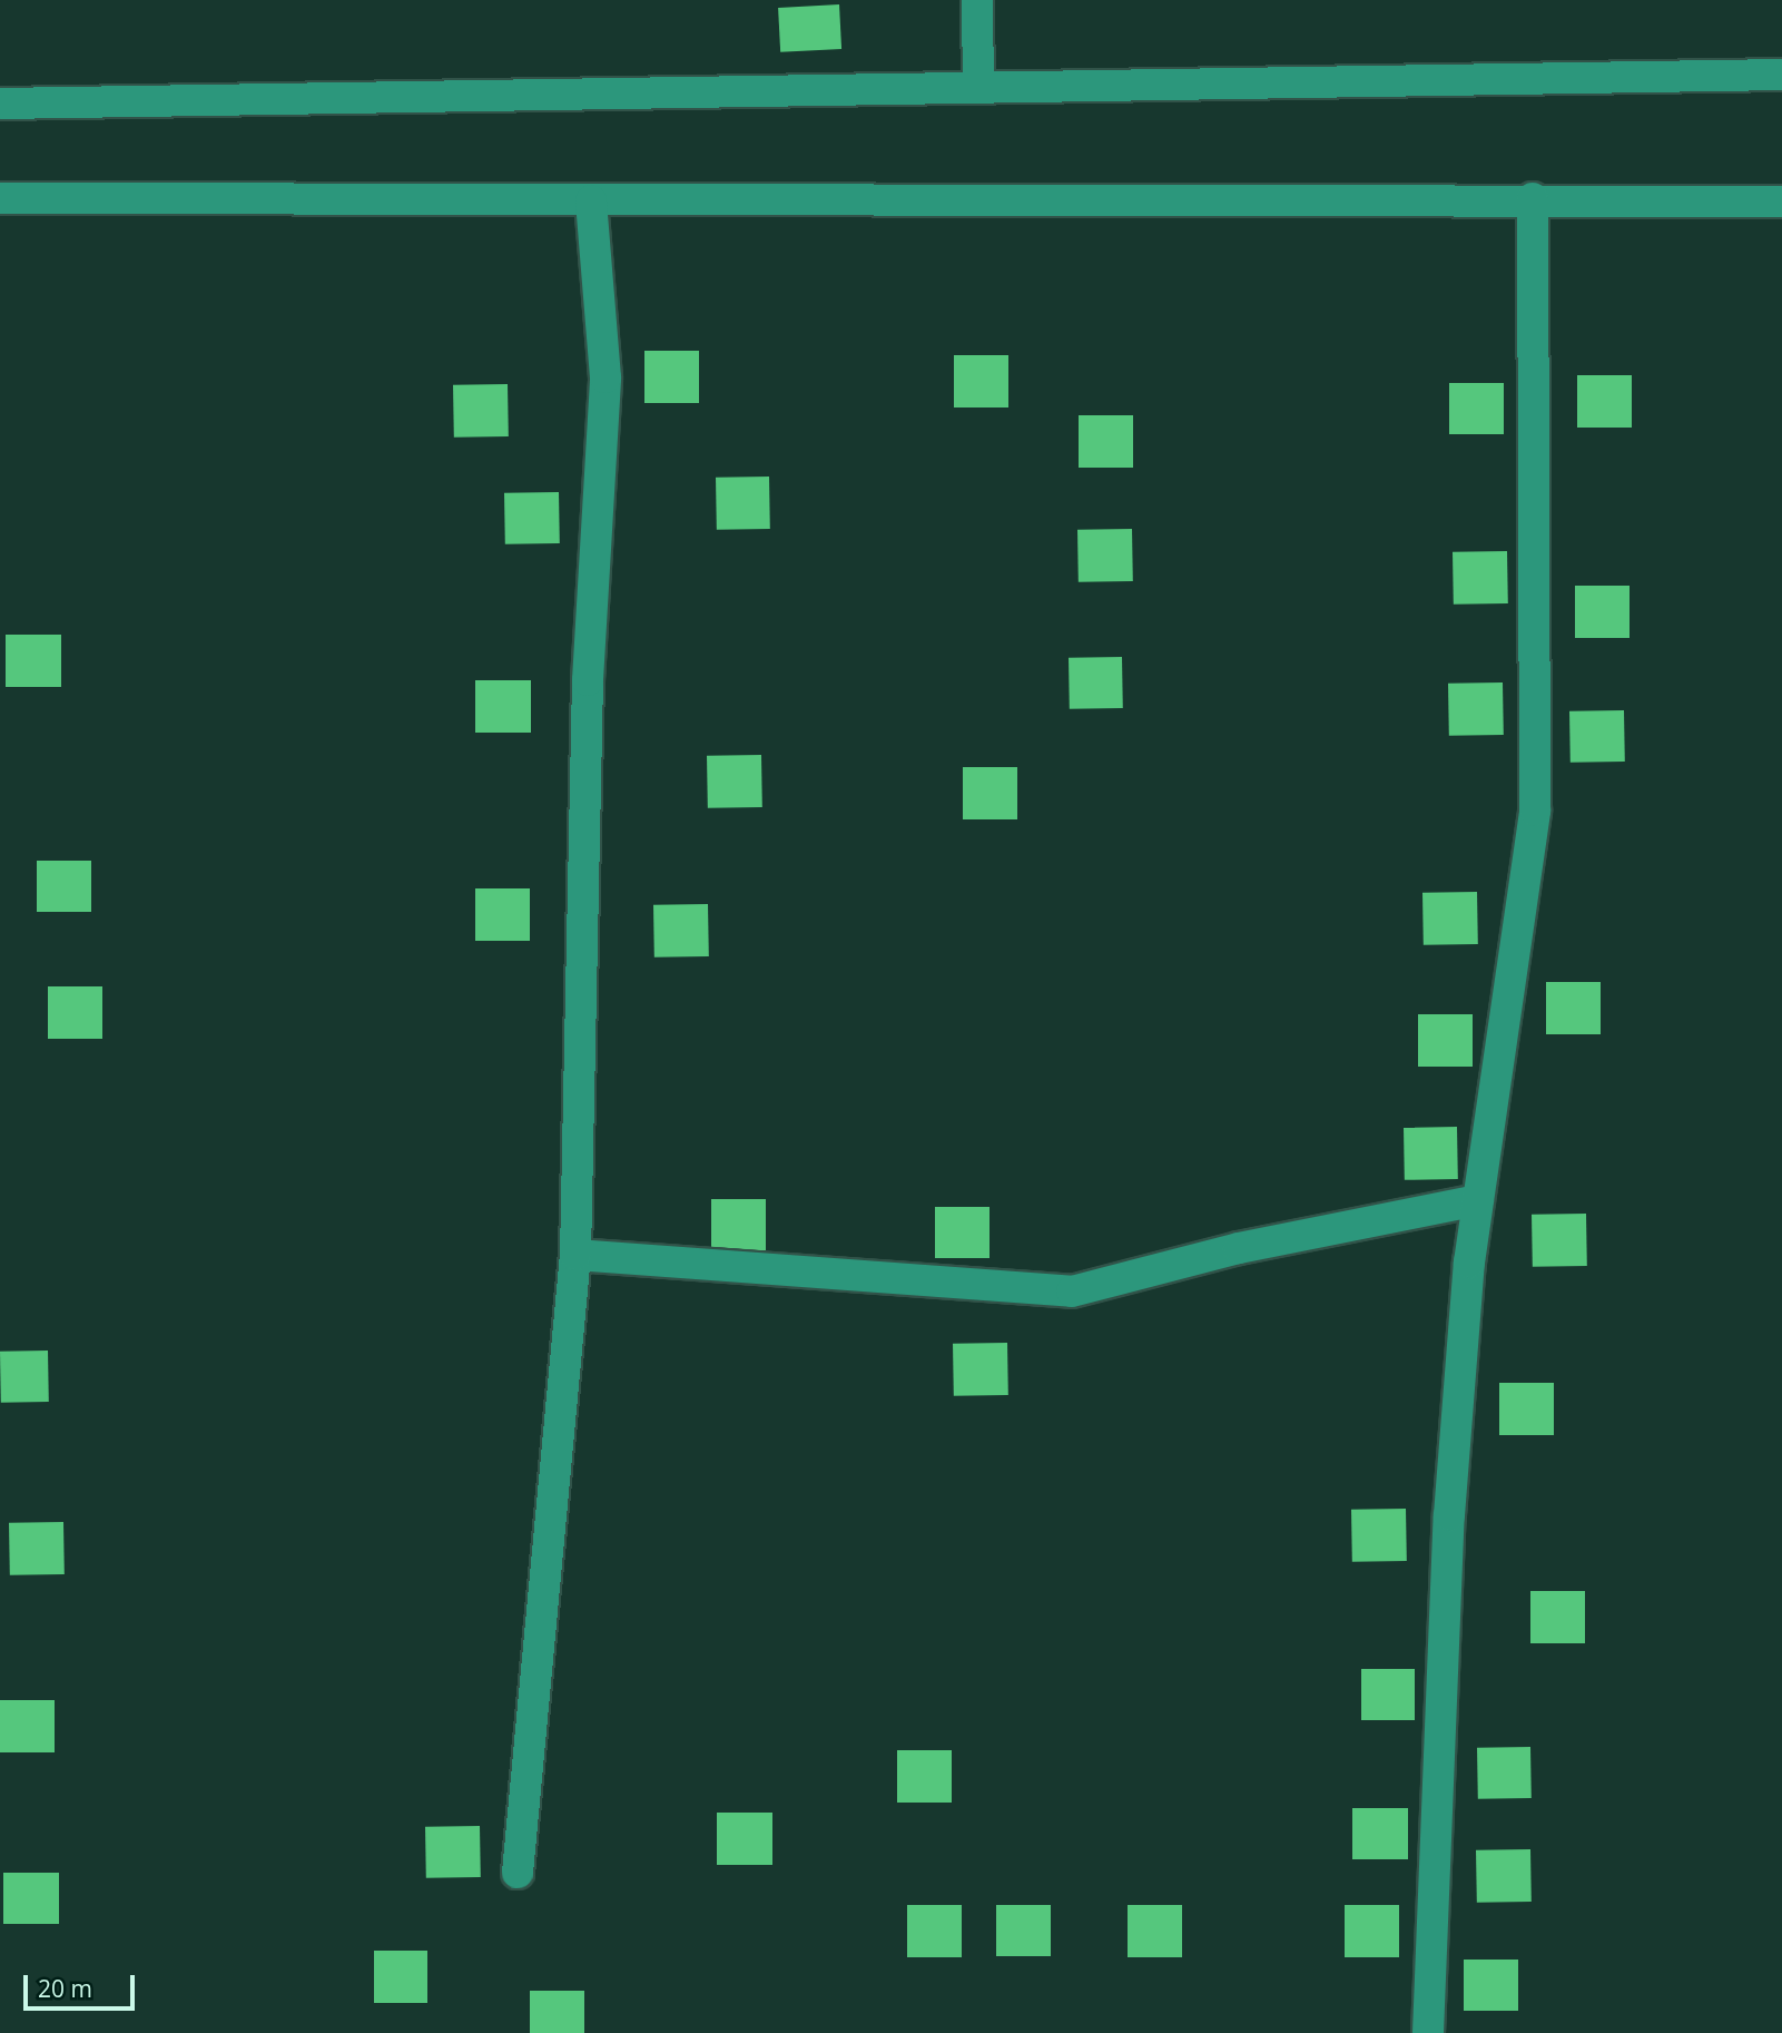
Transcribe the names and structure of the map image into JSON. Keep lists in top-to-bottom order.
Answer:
{
  "scale_bar": "20 m"
}
